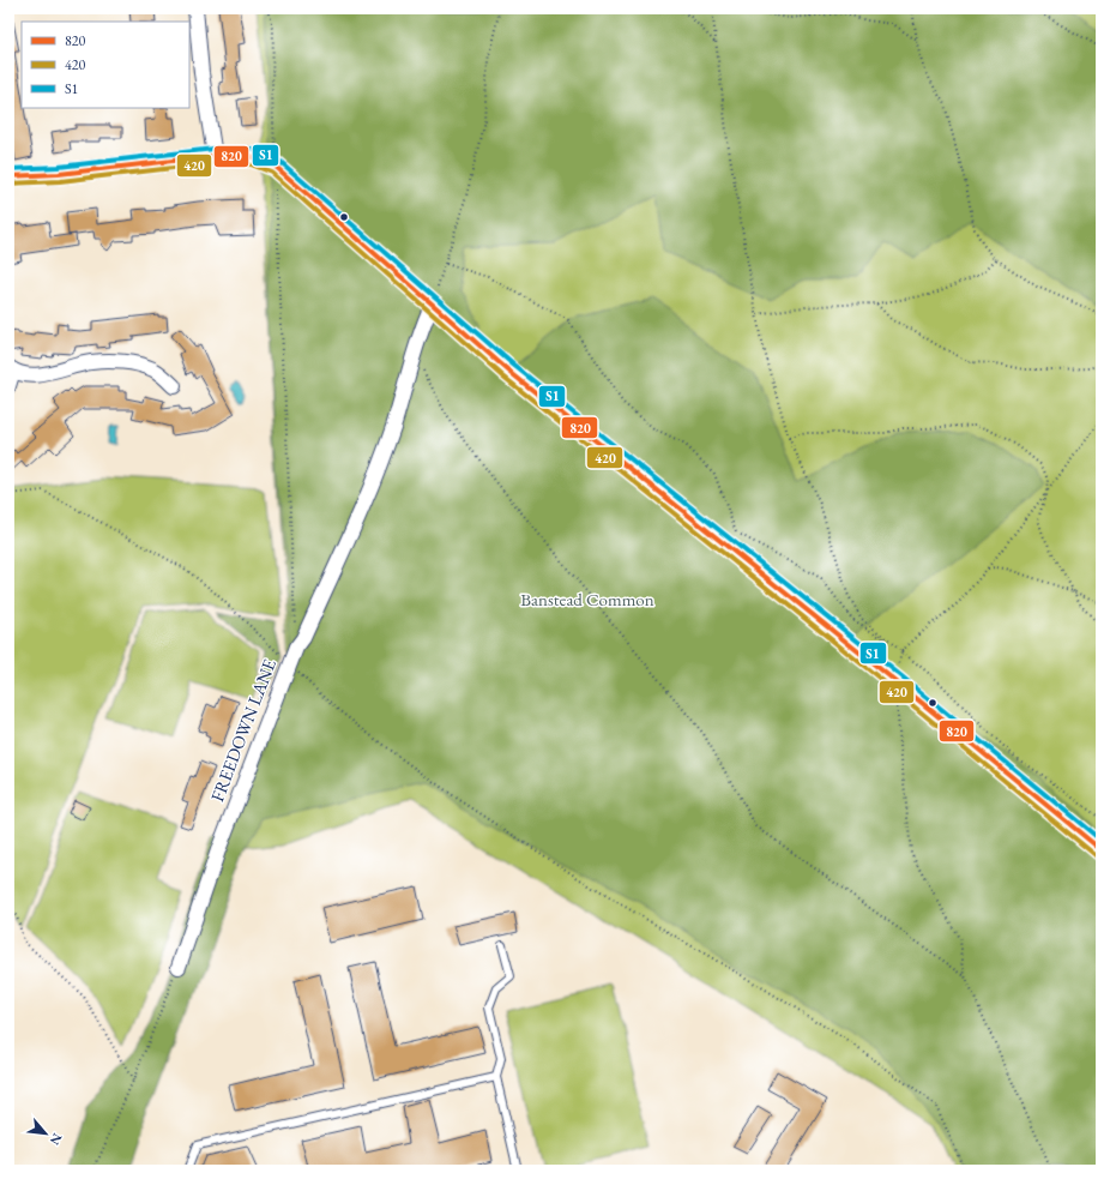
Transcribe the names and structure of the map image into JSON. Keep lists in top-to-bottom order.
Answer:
{
  "streets": {
    "street": ["FREEDOWN LANE"]
  },
  "parks": ["Banstead Common"],
  "lines": ["transit line S1", "transit line 820", "transit line 420"],
  "legend": ["820", "420", "S1"],
  "north": "bottom right"
}
